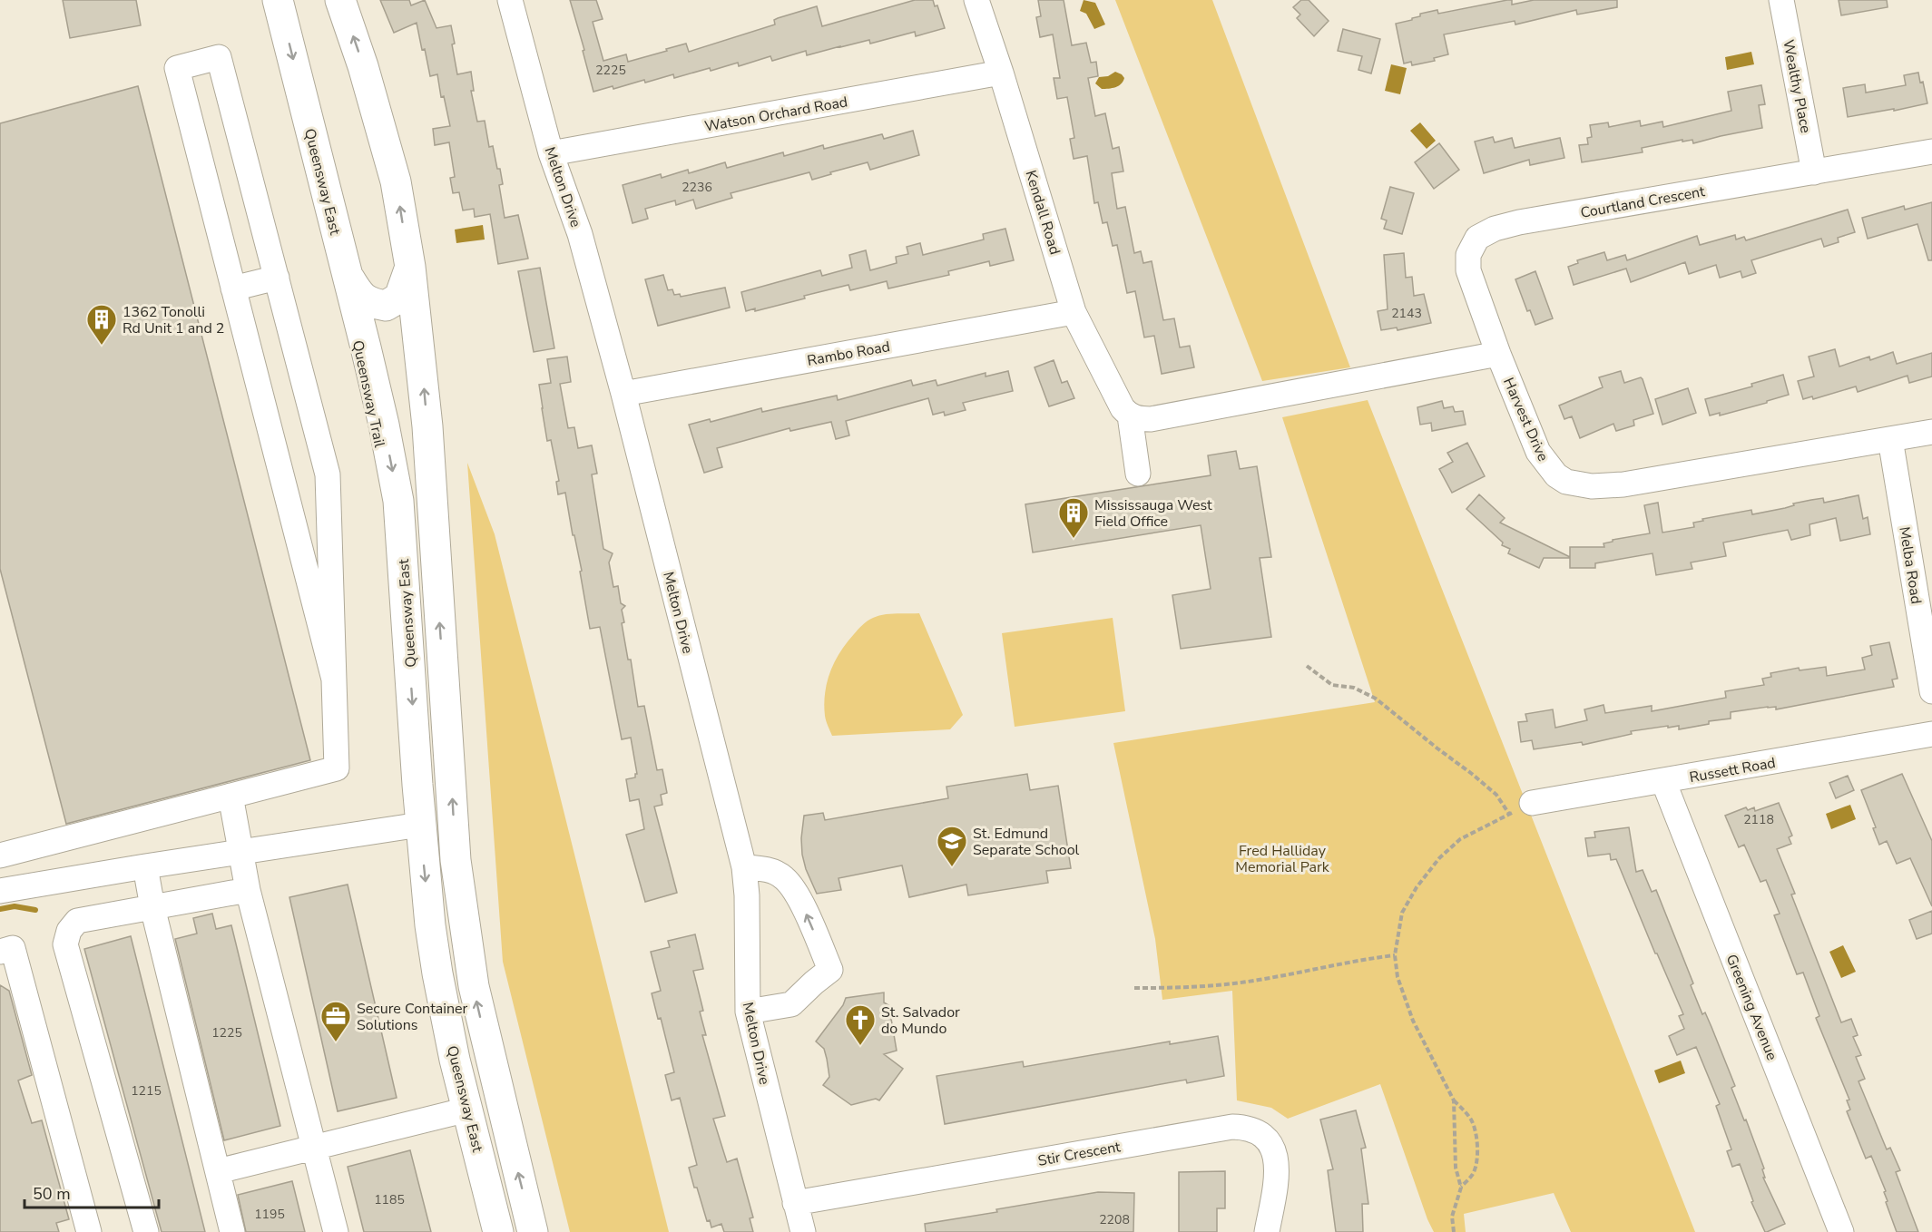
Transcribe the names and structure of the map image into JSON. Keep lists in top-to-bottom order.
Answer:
{
  "streets": {
    "main road": ["Queensway East"],
    "street": [
      "Wealthy Place",
      "Watson Orchard Road",
      "Melton Drive",
      "Courtland Crescent",
      "Kendall Road",
      "Rambo Road",
      "Harvest Drive",
      "Melba Road",
      "Russett Road",
      "Greening Avenue",
      "Stir Crescent"
    ]
  },
  "crossings": [
    ["Wealthy Place", "Courtland Crescent"],
    ["Watson Orchard Road", "Melton Drive"],
    ["Watson Orchard Road", "Kendall Road"],
    ["Melton Drive", "Rambo Road"],
    ["Melton Drive", "Stir Crescent"],
    ["Courtland Crescent", "Harvest Drive"],
    ["Kendall Road", "Rambo Road"],
    ["Harvest Drive", "Melba Road"],
    ["Russett Road", "Greening Avenue"]
  ],
  "parks": ["Fred Halliday Memorial Park"],
  "places": {
    "building": ["1362 Tonolli Rd Unit 1 and 2", "Mississauga West Field Office"],
    "school or university": ["St. Edmund Separate School"],
    "office": ["Secure Container Solutions"],
    "church": ["St. Salvador do Mundo"]
  },
  "house_numbers": [
    "2225",
    "2236",
    "2143",
    "2118",
    "1225",
    "1215",
    "1185",
    "1195",
    "2208"
  ],
  "scale_bar": "50 m"
}
